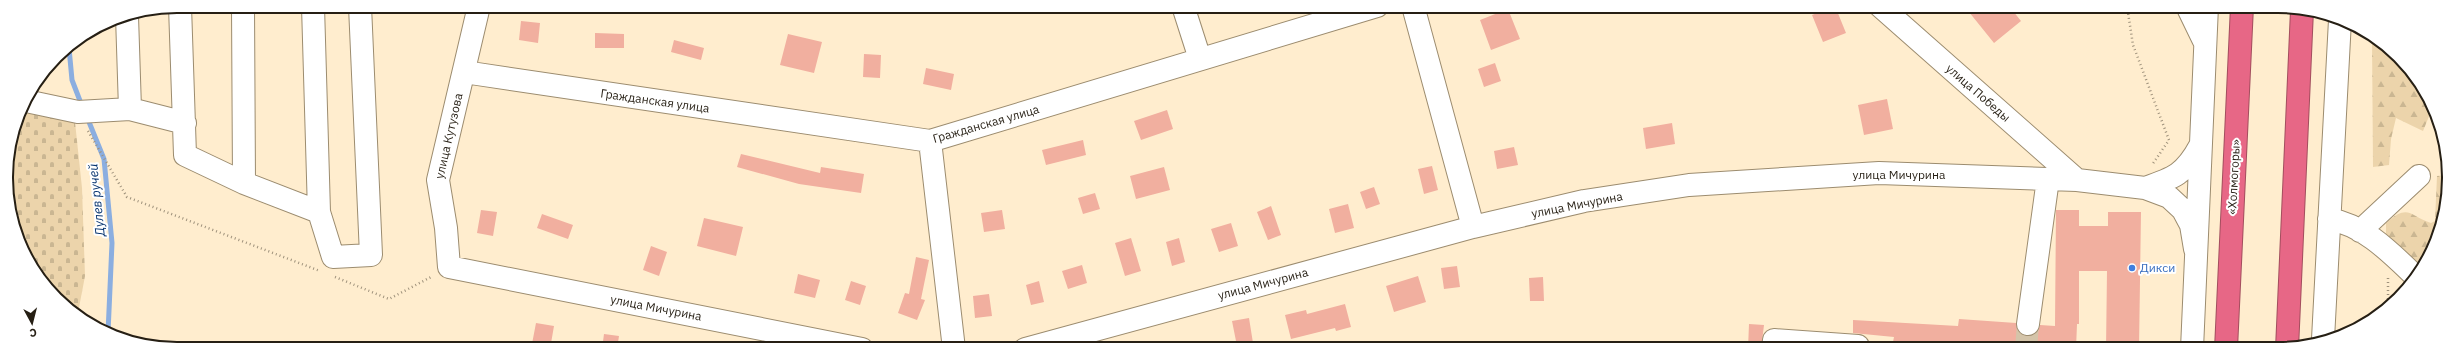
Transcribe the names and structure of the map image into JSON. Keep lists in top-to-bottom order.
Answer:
{
  "streets": {
    "highway": ["«Холмогоры»"],
    "street": [
      "улица Победы",
      "Гражданская улица",
      "улица Кутузова",
      "улица Мичурина"
    ]
  },
  "crossings": [
    ["улица Победы", "улица Мичурина"],
    ["Гражданская улица", "улица Кутузова"],
    ["улица Кутузова", "улица Мичурина"]
  ],
  "water": ["Дулев ручей"],
  "places": ["Дикси"],
  "north": "bottom"
}
